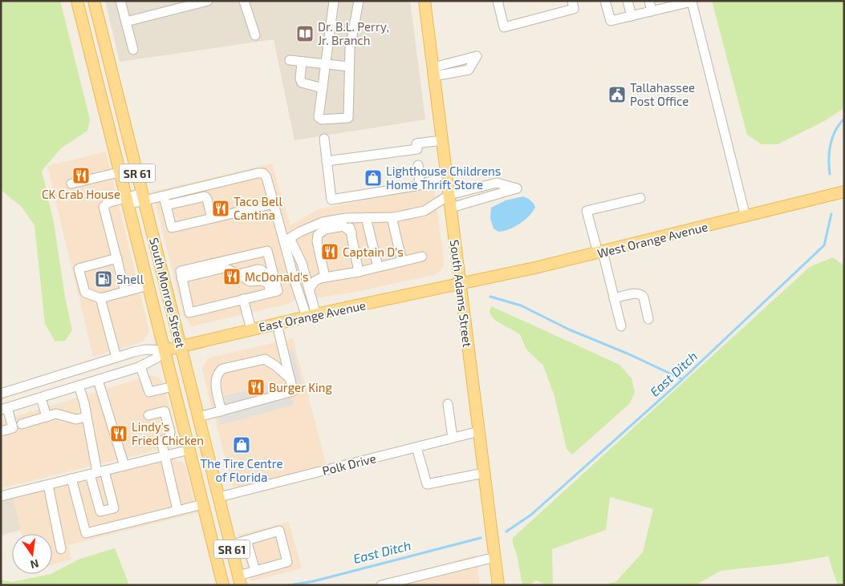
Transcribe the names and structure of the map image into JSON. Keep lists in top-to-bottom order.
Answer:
{
  "streets": {
    "main road": [
      "SR 61",
      "West Orange Avenue",
      "South Monroe Street",
      "South Adams Street",
      "East Orange Avenue"
    ],
    "street": ["Polk Drive"]
  },
  "crossings": [
    ["West Orange Avenue", "South Adams Street"],
    ["West Orange Avenue", "East Orange Avenue"],
    ["South Monroe Street", "East Orange Avenue"],
    ["South Monroe Street", "Polk Drive"],
    ["South Adams Street", "East Orange Avenue"],
    ["South Adams Street", "Polk Drive"]
  ],
  "water": ["East Ditch"],
  "places": {
    "library": ["Dr. B.L. Perry, Jr. Branch"],
    "public building": ["Tallahassee Post Office"],
    "restaurant": [
      "CK Crab House",
      "Taco Bell Cantina",
      "Captain D's",
      "McDonald's",
      "Burger King",
      "Lindy's Fried Chicken"
    ],
    "shop": ["Lighthouse Childrens Home Thrift Store", "The Tire Centre of Florida"],
    "fuel station": ["Shell"]
  },
  "north": "bottom"
}
